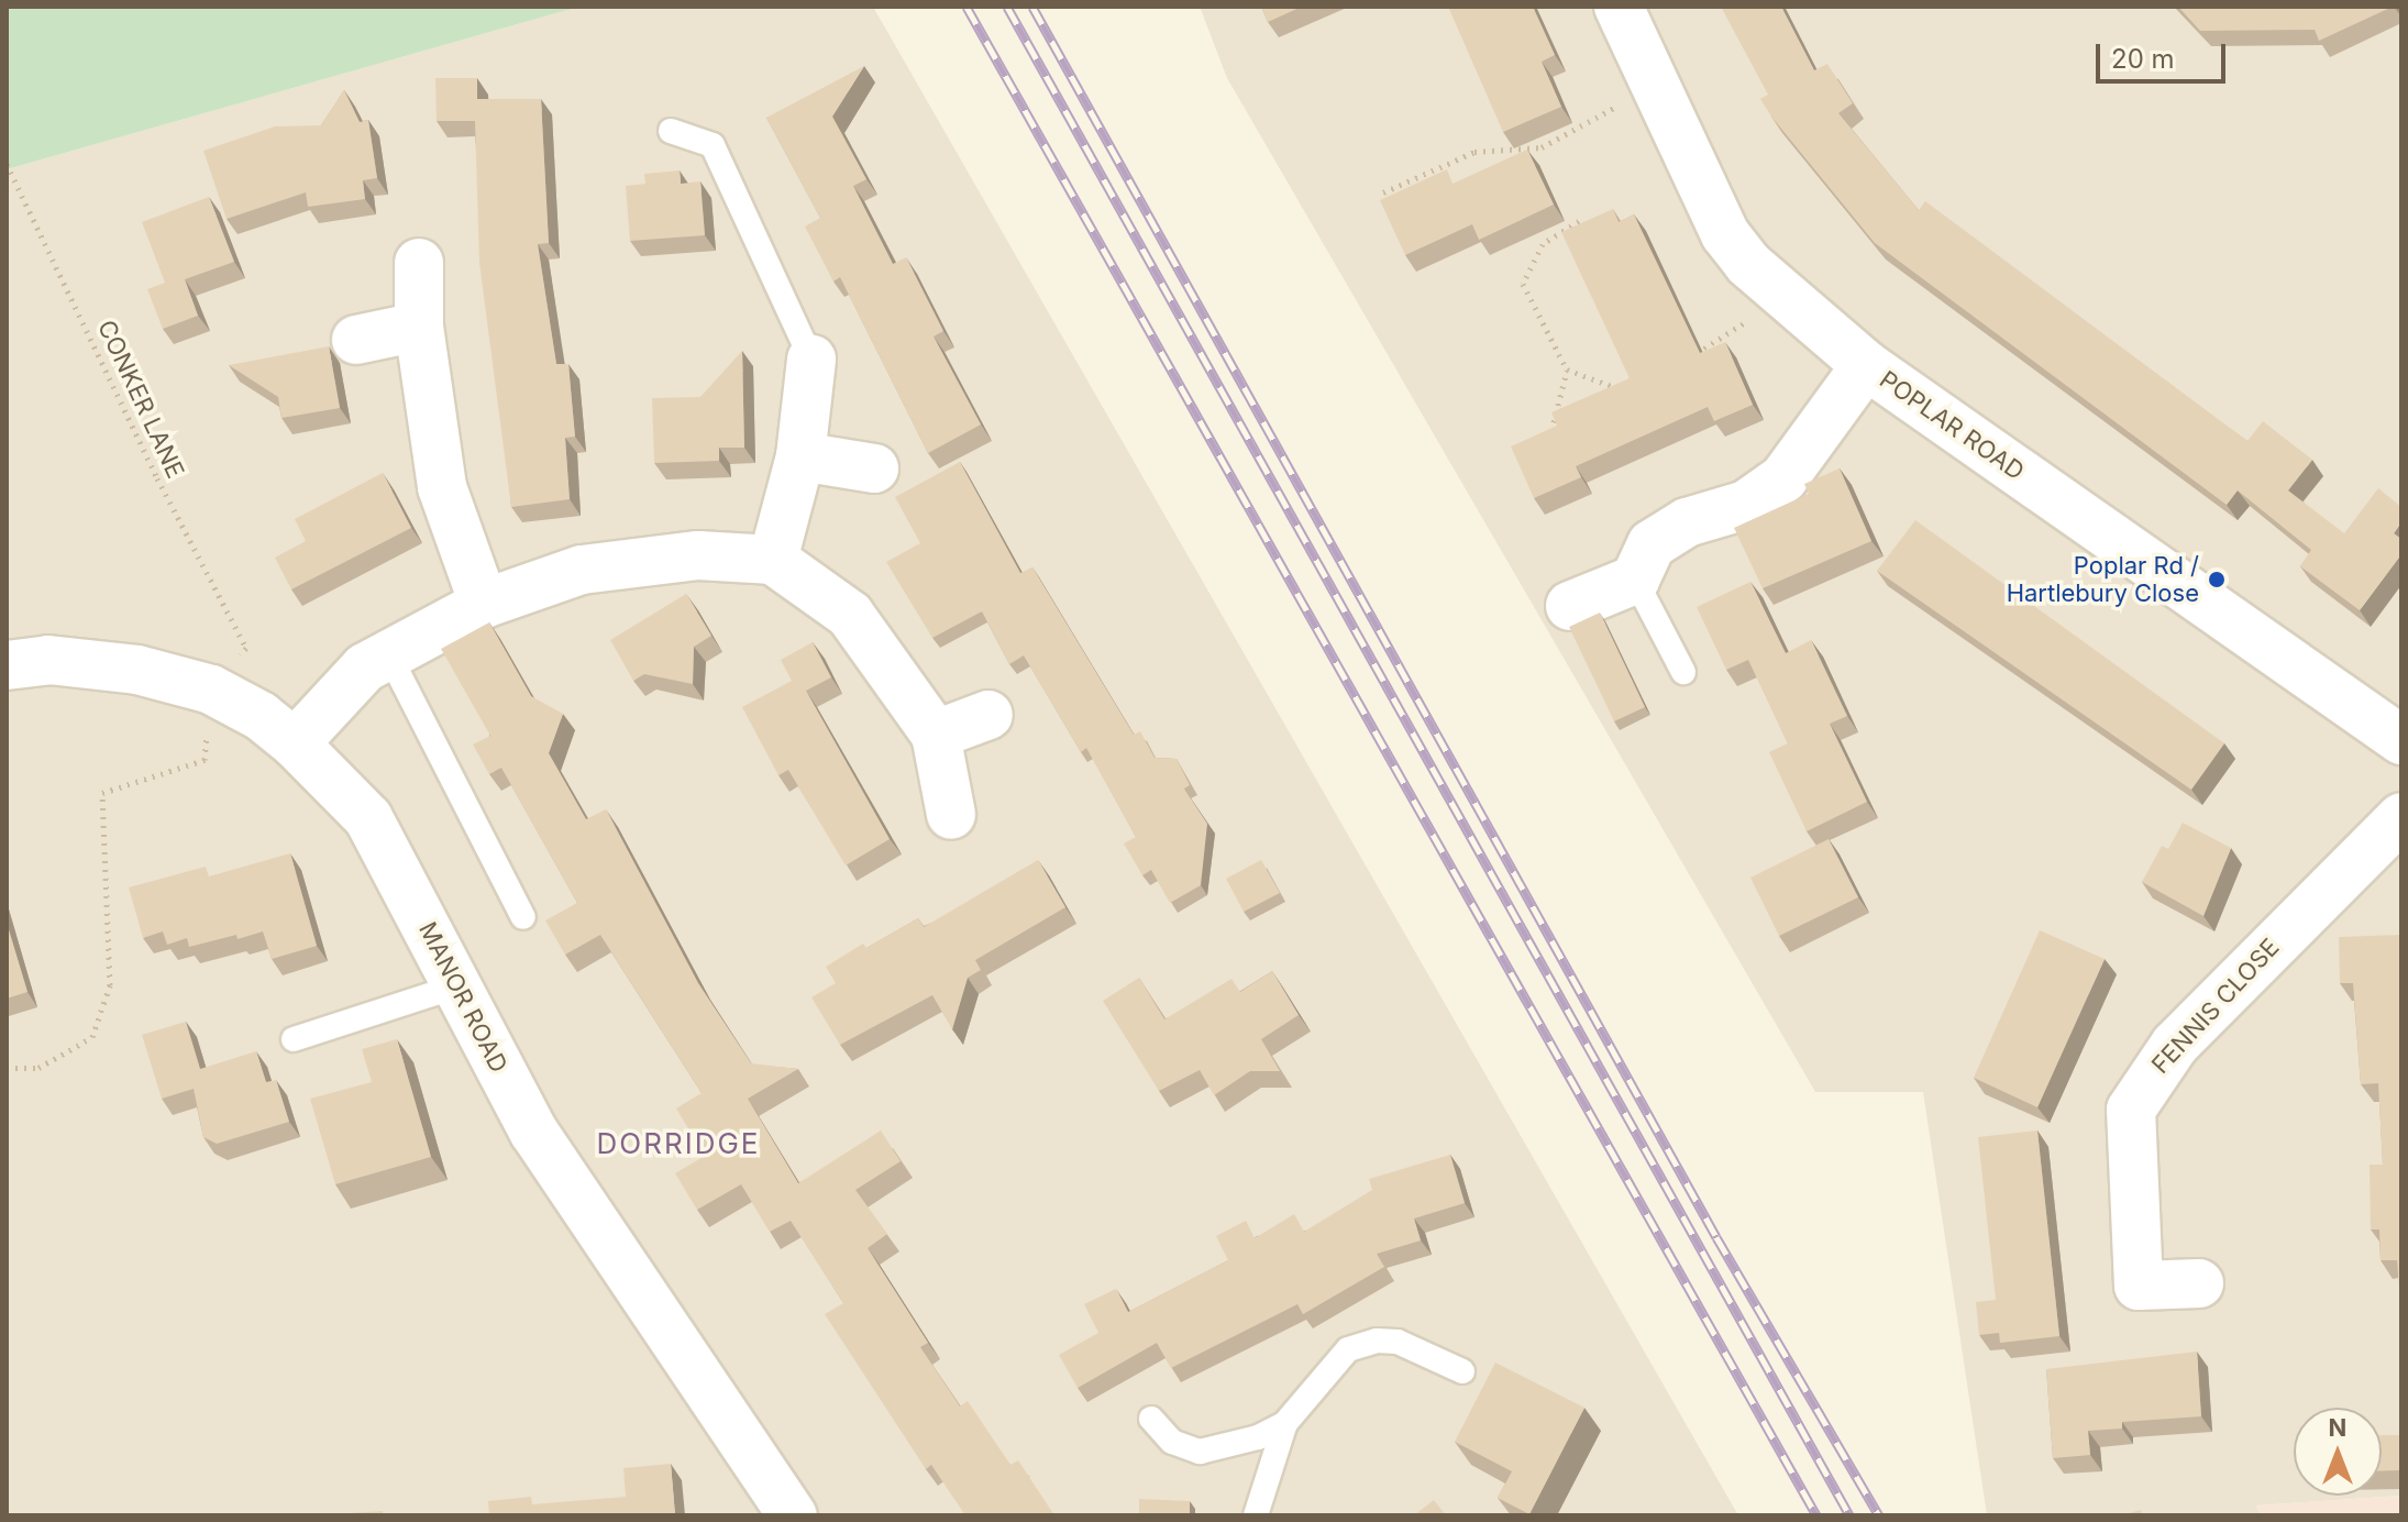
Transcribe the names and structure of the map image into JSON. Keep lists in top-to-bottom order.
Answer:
{
  "streets": {
    "street": ["POPLAR ROAD", "MANOR ROAD", "FENNIS CLOSE"],
    "path": ["CONKER LANE"]
  },
  "districts": ["DORRIDGE"],
  "places": ["Poplar Rd / Hartlebury Close"],
  "scale_bar": "20 m",
  "north": "top"
}
